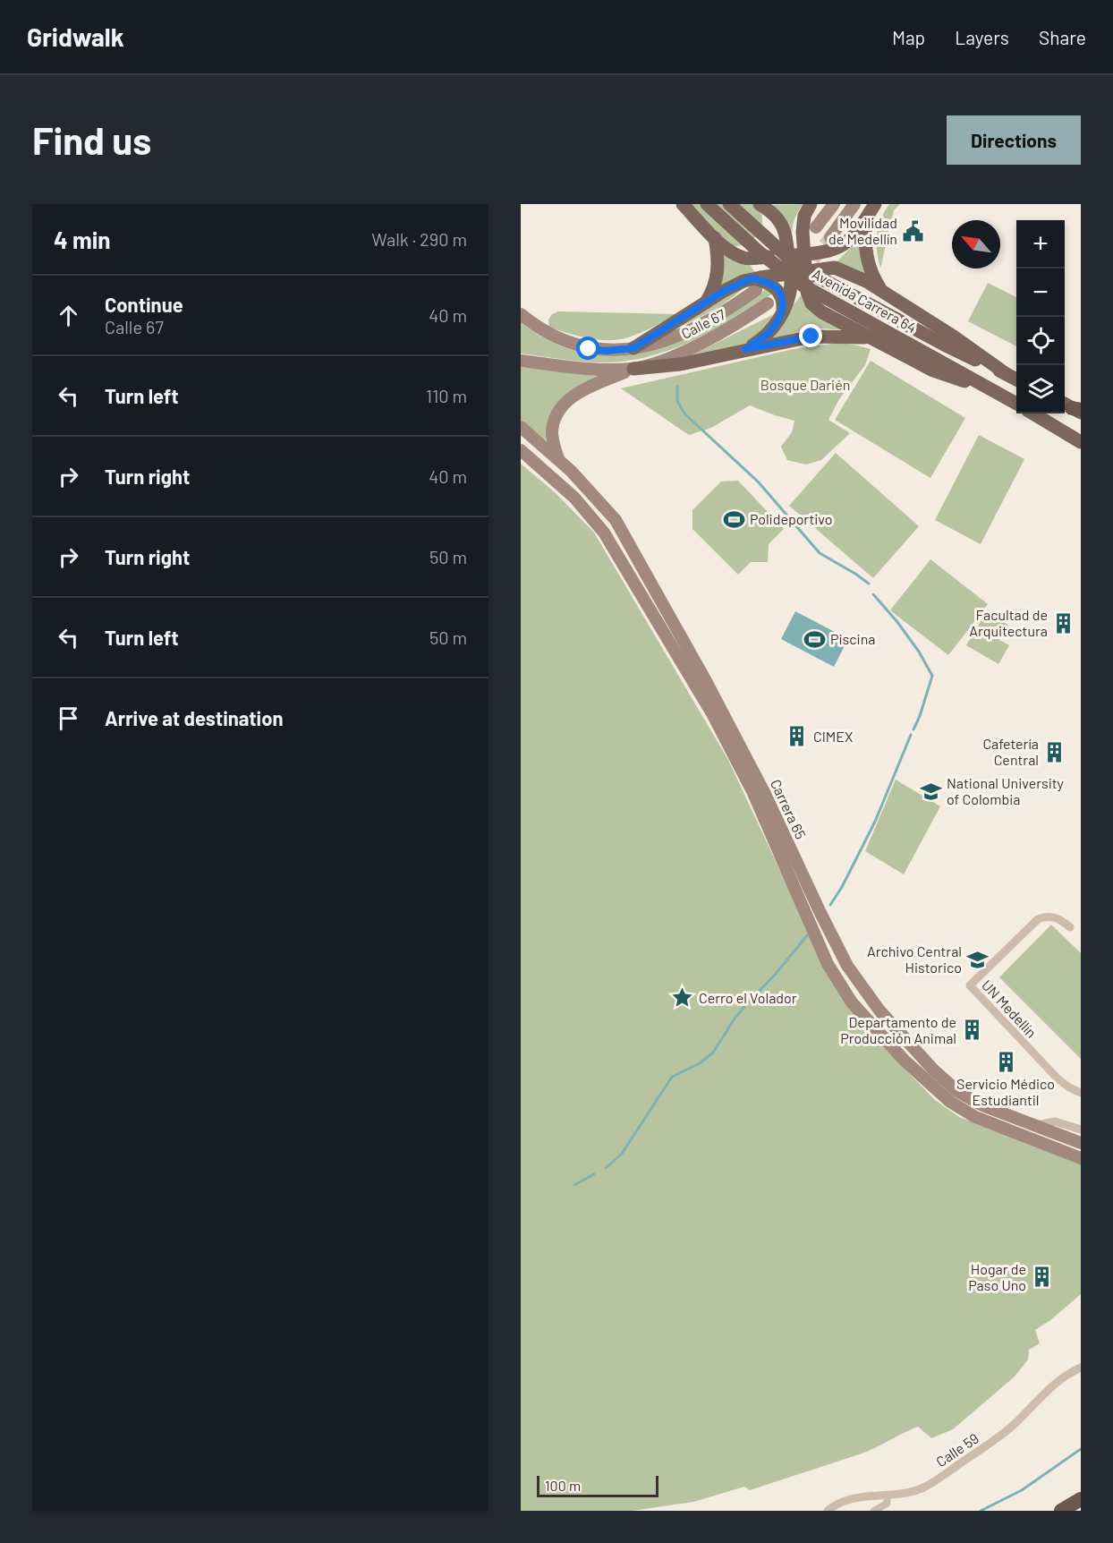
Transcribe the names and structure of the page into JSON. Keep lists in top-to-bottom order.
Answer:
{
  "streets": {
    "main road": ["Avenida Carrera 64", "Calle 67", "Carrera 65"],
    "street": ["UN Medellín", "Calle 59"]
  },
  "parks": ["Bosque Darién"],
  "places": {
    "public building": ["Movilidad de Medellín"],
    "sports": ["Polideportivo", "Piscina"],
    "building": [
      "Facultad de Arquitectura",
      "CIMEX",
      "Cafetería Central",
      "Departamento de Producción Animal",
      "Servicio Médico Estudiantil",
      "Hogar de Paso Uno"
    ],
    "school or university": ["National University of Colombia", "Archivo Central Historico"],
    "place": ["Cerro el Volador"]
  },
  "scale_bar": "100 m",
  "north": "top left",
  "page": {
    "header": "Gridwalk",
    "nav": ["Map", "Layers", "Share"],
    "buttons": "Directions",
    "title": "Find us",
    "heading": ["4 min", "Walk · 290 m"],
    "map_buttons": ["+", "−"],
    "list": [
      ["Continue", "Calle 67", "40 m"],
      ["Turn left", "110 m"],
      ["Turn right", "40 m"],
      ["Turn right", "50 m"],
      ["Turn left", "50 m"],
      "Arrive at destination"
    ],
    "scale": "100 m"
  }
}
